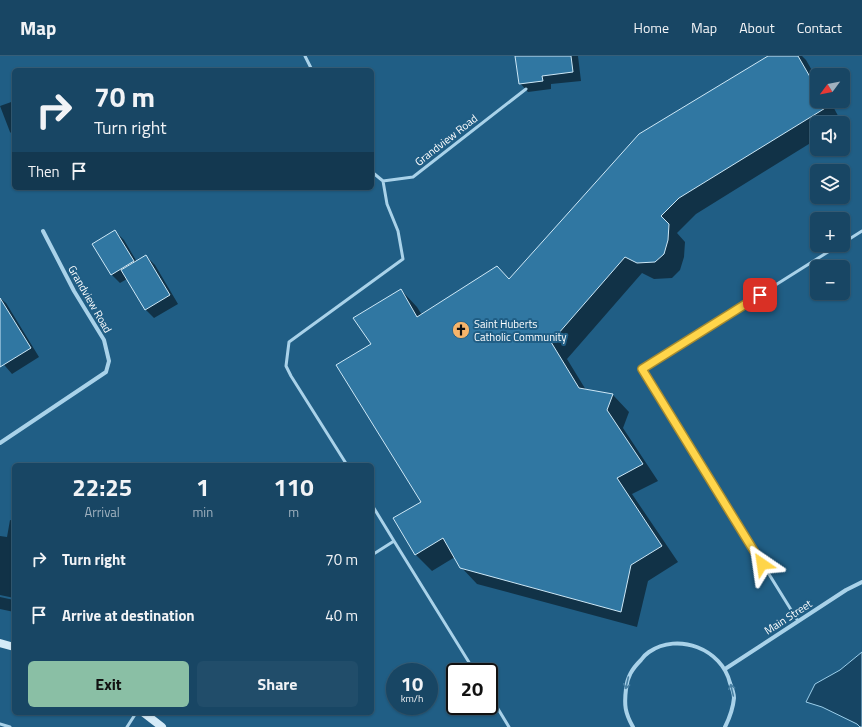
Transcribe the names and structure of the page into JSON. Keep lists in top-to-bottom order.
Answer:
{
  "streets": {
    "street": ["Grandview Road", "Main Street"]
  },
  "places": {
    "church": ["Saint Huberts Catholic Community"]
  },
  "north": "bottom left",
  "page": {
    "header": "Map",
    "nav": [
      "Home",
      "Map",
      "About",
      "Contact"
    ],
    "map_buttons": ["+", "−"],
    "turn": ["70 m", "Turn right"],
    "then": "Then",
    "eta": [
      "22:25",
      "Arrival",
      "1",
      "min",
      "110",
      "m"
    ],
    "list": [
      {
        "name": "Turn right",
        "value": "70 m"
      },
      {
        "name": "Arrive at destination",
        "value": "40 m"
      }
    ],
    "buttons": ["Exit", "Share"],
    "speed": "10 km/h",
    "limit": "20"
  }
}
